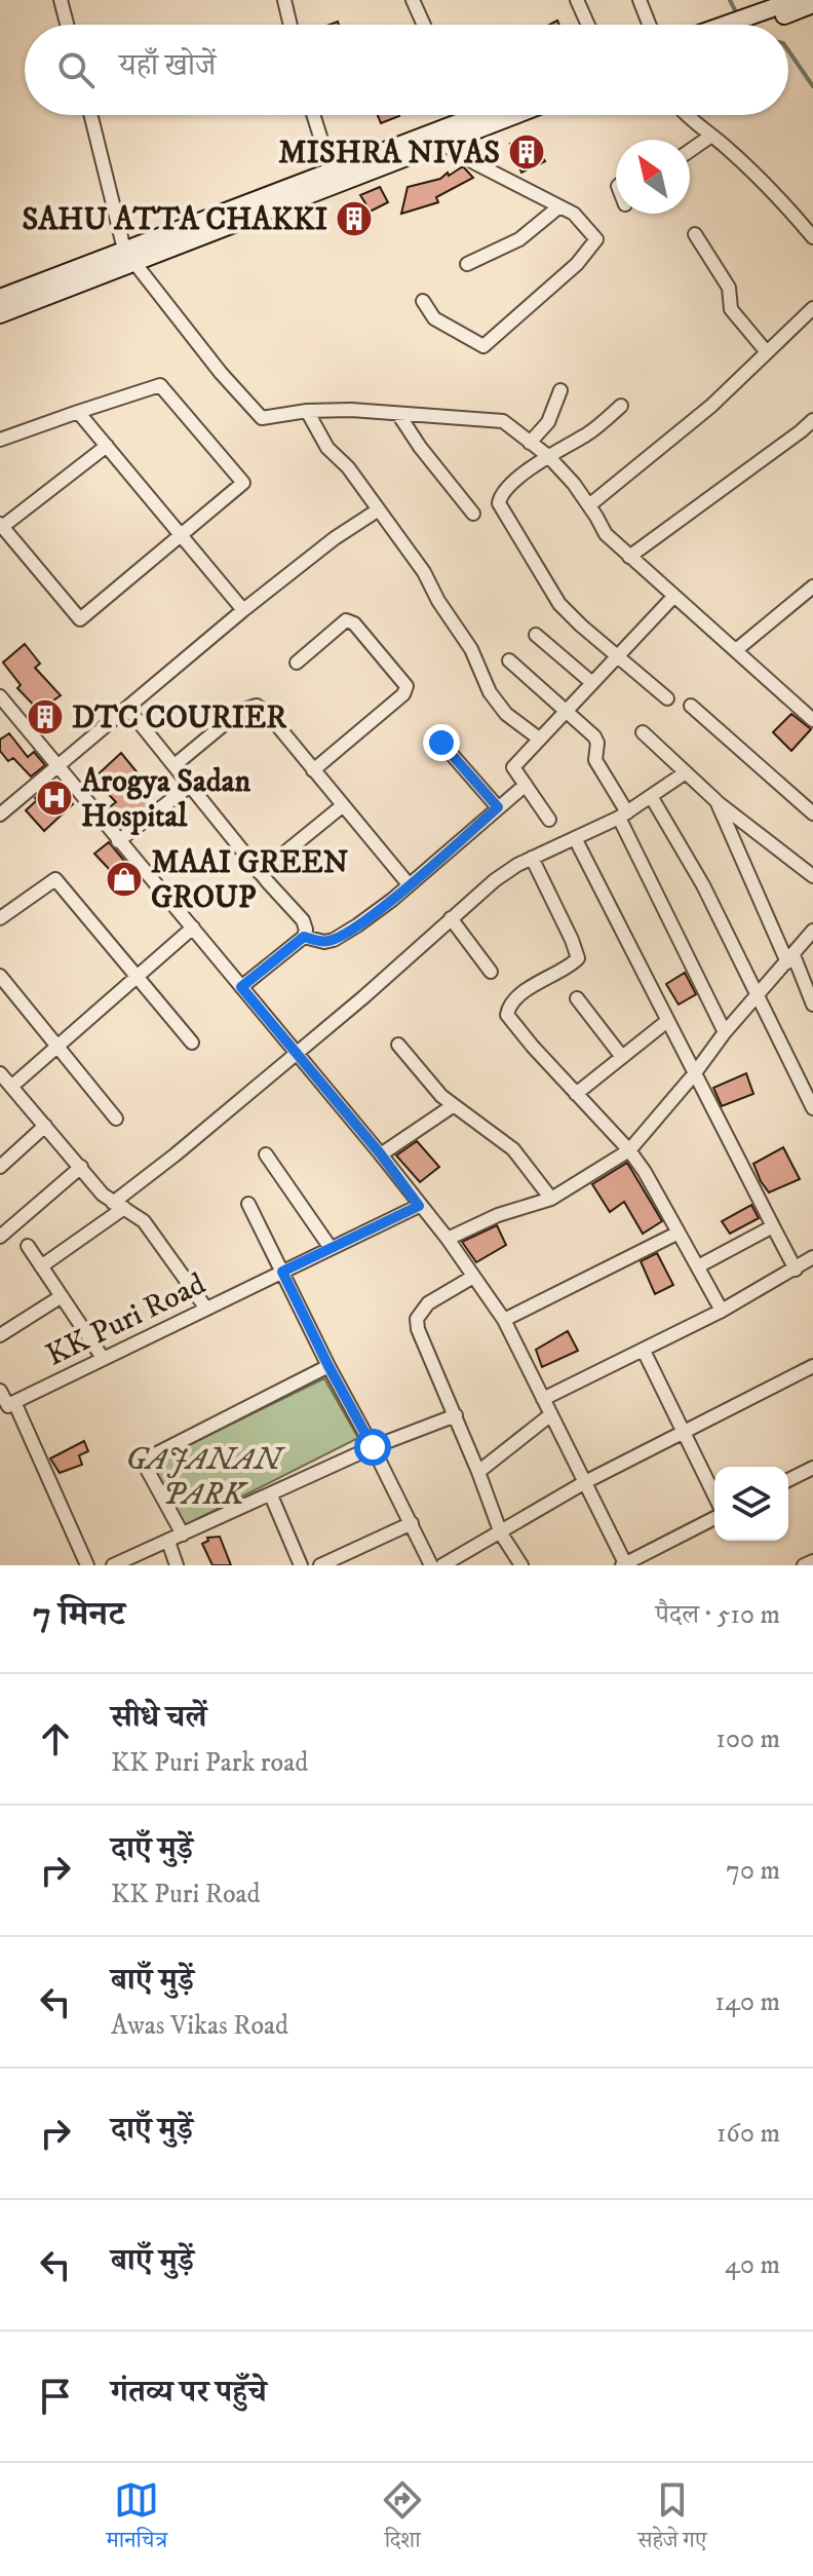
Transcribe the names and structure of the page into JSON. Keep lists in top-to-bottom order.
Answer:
{
  "streets": {
    "street": ["KK Puri Road"]
  },
  "parks": ["GAJANAN PARK"],
  "places": {
    "building": ["MISHRA NIVAS", "SAHU ATTA CHAKKI", "DTC COURIER"],
    "hospital": ["Arogya Sadan Hospital"],
    "shop": ["MAAI GREEN GROUP"]
  },
  "north": "top left",
  "page": {
    "search": "यहाँ खोजें",
    "heading": ["7 मिनट", "पैदल · 510 m"],
    "list": [
      ["सीधे चलें", "KK Puri Park road", "100 m"],
      ["दाएँ मुड़ें", "KK Puri Road", "70 m"],
      ["बाएँ मुड़ें", "Awas Vikas Road", "140 m"],
      ["दाएँ मुड़ें", "160 m"],
      ["बाएँ मुड़ें", "40 m"],
      "गंतव्य पर पहुँचे"
    ],
    "nav": ["मानचित्र", "दिशा", "सहेजे गए"]
  }
}
